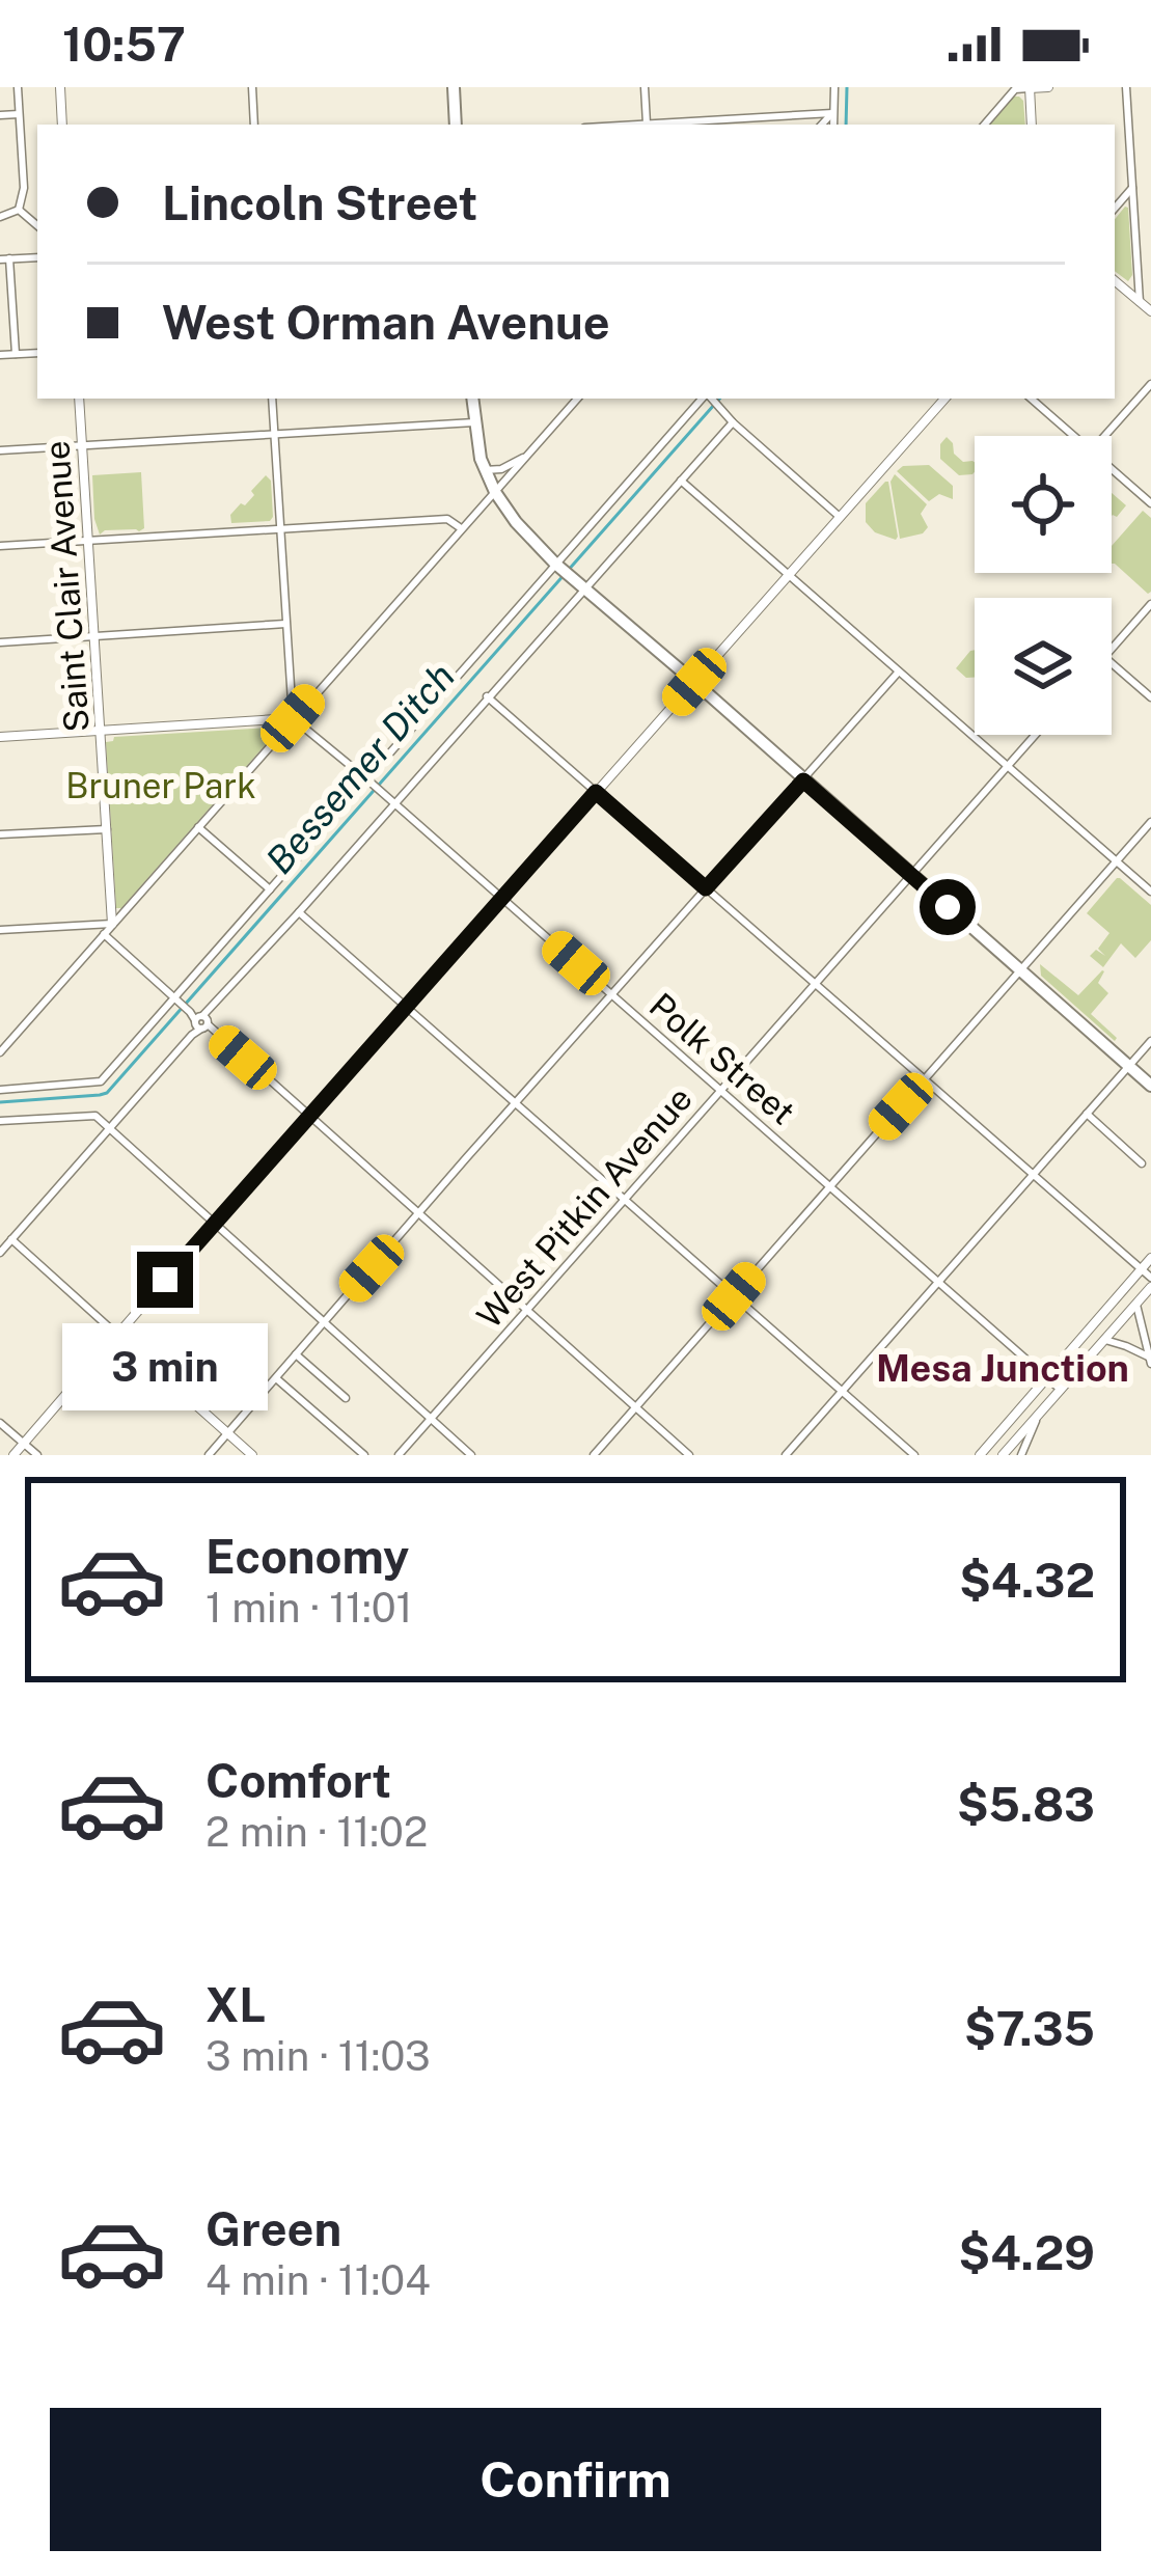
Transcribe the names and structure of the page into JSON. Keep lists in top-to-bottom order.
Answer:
{
  "streets": {
    "street": ["Saint Clair Avenue", "Polk Street", "West Pitkin Avenue"]
  },
  "crossings": [
    ["Polk Street", "West Pitkin Avenue"]
  ],
  "districts": ["Mesa Junction"],
  "water": ["Bessemer Ditch"],
  "parks": ["Bruner Park"],
  "page": {
    "status": "10:57",
    "banner": ["Lincoln Street", "West Orman Avenue"],
    "bubble": "3 min",
    "list": [
      {
        "name": "Economy",
        "note": "1 min · 11:01",
        "value": "$4.32"
      },
      {
        "name": "Comfort",
        "note": "2 min · 11:02",
        "value": "$5.83"
      },
      {
        "name": "XL",
        "note": "3 min · 11:03",
        "value": "$7.35"
      },
      {
        "name": "Green",
        "note": "4 min · 11:04",
        "value": "$4.29"
      }
    ],
    "buttons": "Confirm"
  }
}
